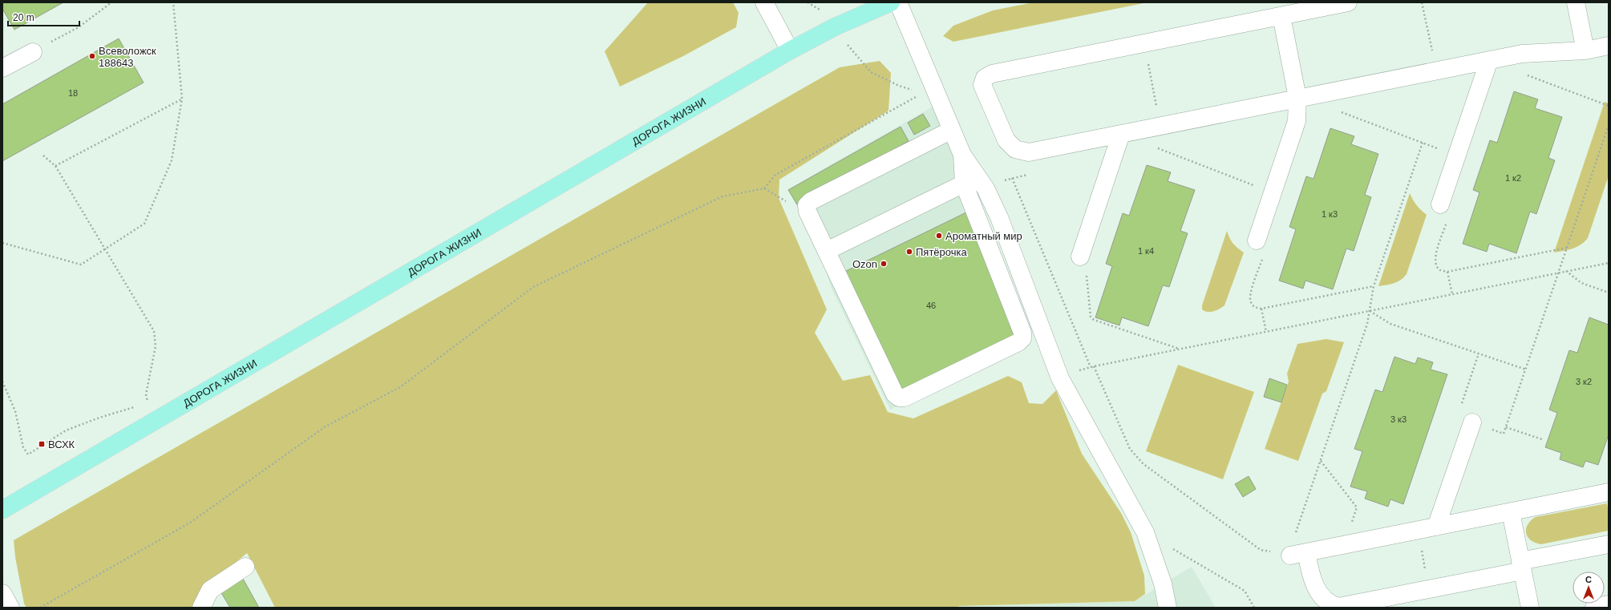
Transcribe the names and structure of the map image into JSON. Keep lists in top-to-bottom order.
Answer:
{
  "streets": {
    "main road": ["ДОРОГА ЖИЗНИ"]
  },
  "places": {
    "other": [
      "Всеволожск 188643",
      "Ароматный мир",
      "Пятёрочка",
      "Ozon"
    ],
    "transit": ["ВСХК"]
  },
  "house_numbers": [
    "18",
    "1 к2",
    "1 к3",
    "1 к4",
    "46",
    "3 к2",
    "3 к3"
  ],
  "scale_bar": "20 m",
  "north": "top"
}
